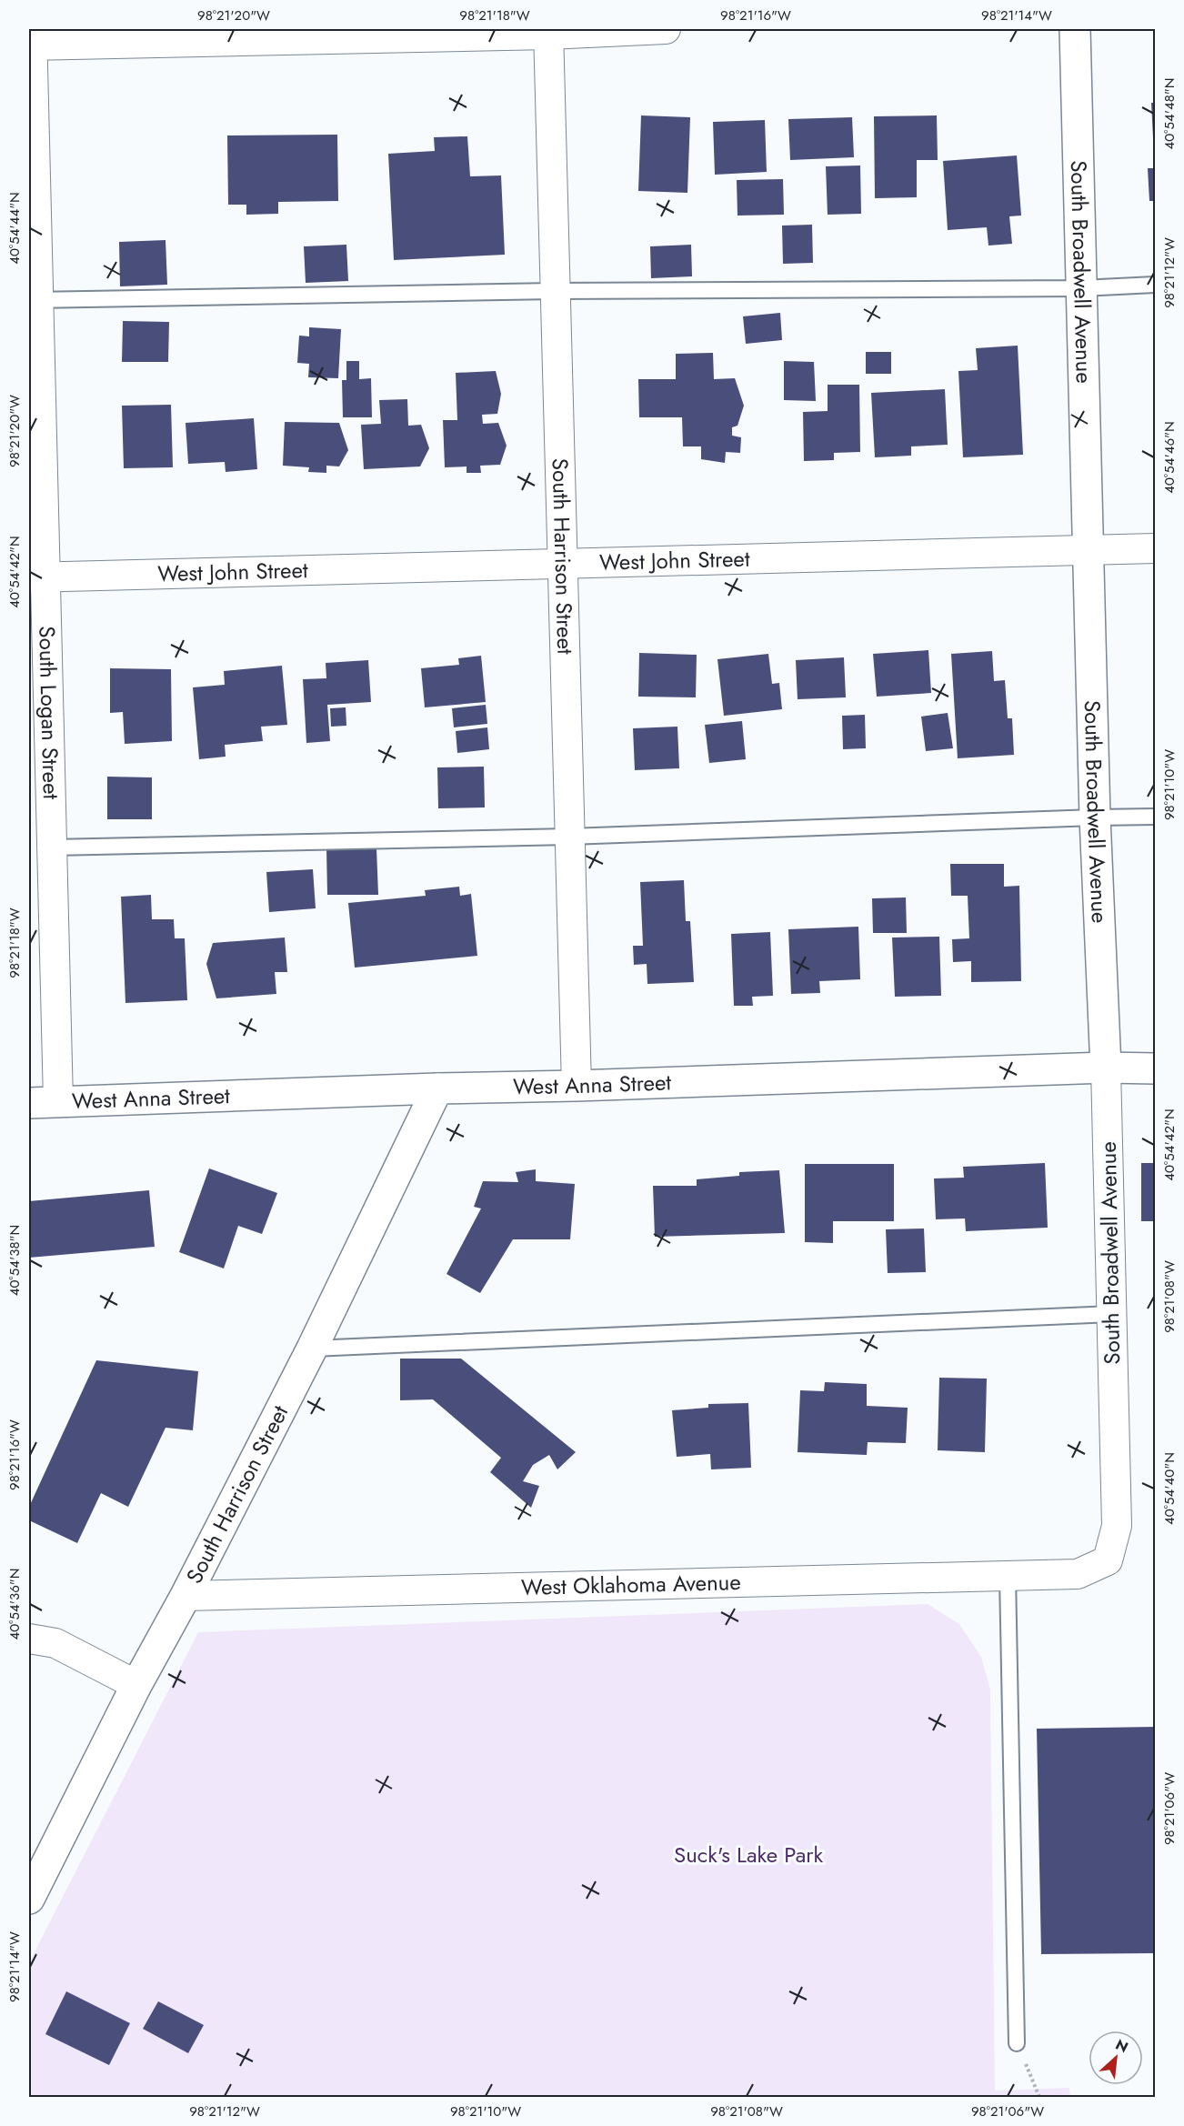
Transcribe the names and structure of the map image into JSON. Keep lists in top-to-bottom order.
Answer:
{
  "streets": {
    "main road": ["South Broadwell Avenue", "South Harrison Street", "West Anna Street"],
    "street": ["West John Street", "South Logan Street", "West Oklahoma Avenue"]
  },
  "crossings": [
    ["South Broadwell Avenue", "West John Street"],
    ["South Broadwell Avenue", "West Anna Street"],
    ["South Broadwell Avenue", "West Oklahoma Avenue"],
    ["South Harrison Street", "West John Street"],
    ["South Harrison Street", "West Anna Street"],
    ["South Harrison Street", "West Oklahoma Avenue"],
    ["West John Street", "South Logan Street"],
    ["South Logan Street", "West Anna Street"]
  ],
  "parks": ["Suck's Lake Park"],
  "north": "top right",
  "coordinates": [
    "98°21'20\"W",
    "98°21'18\"W",
    "98°21'16\"W",
    "98°21'14\"W",
    "40°54'48\"N",
    "40°54'44\"N",
    "98°21'12\"W",
    "40°54'46\"N",
    "40°54'42\"N",
    "98°21'10\"W",
    "40°54'38\"N",
    "98°21'08\"W",
    "40°54'40\"N",
    "40°54'36\"N",
    "98°21'06\"W"
  ]
}
